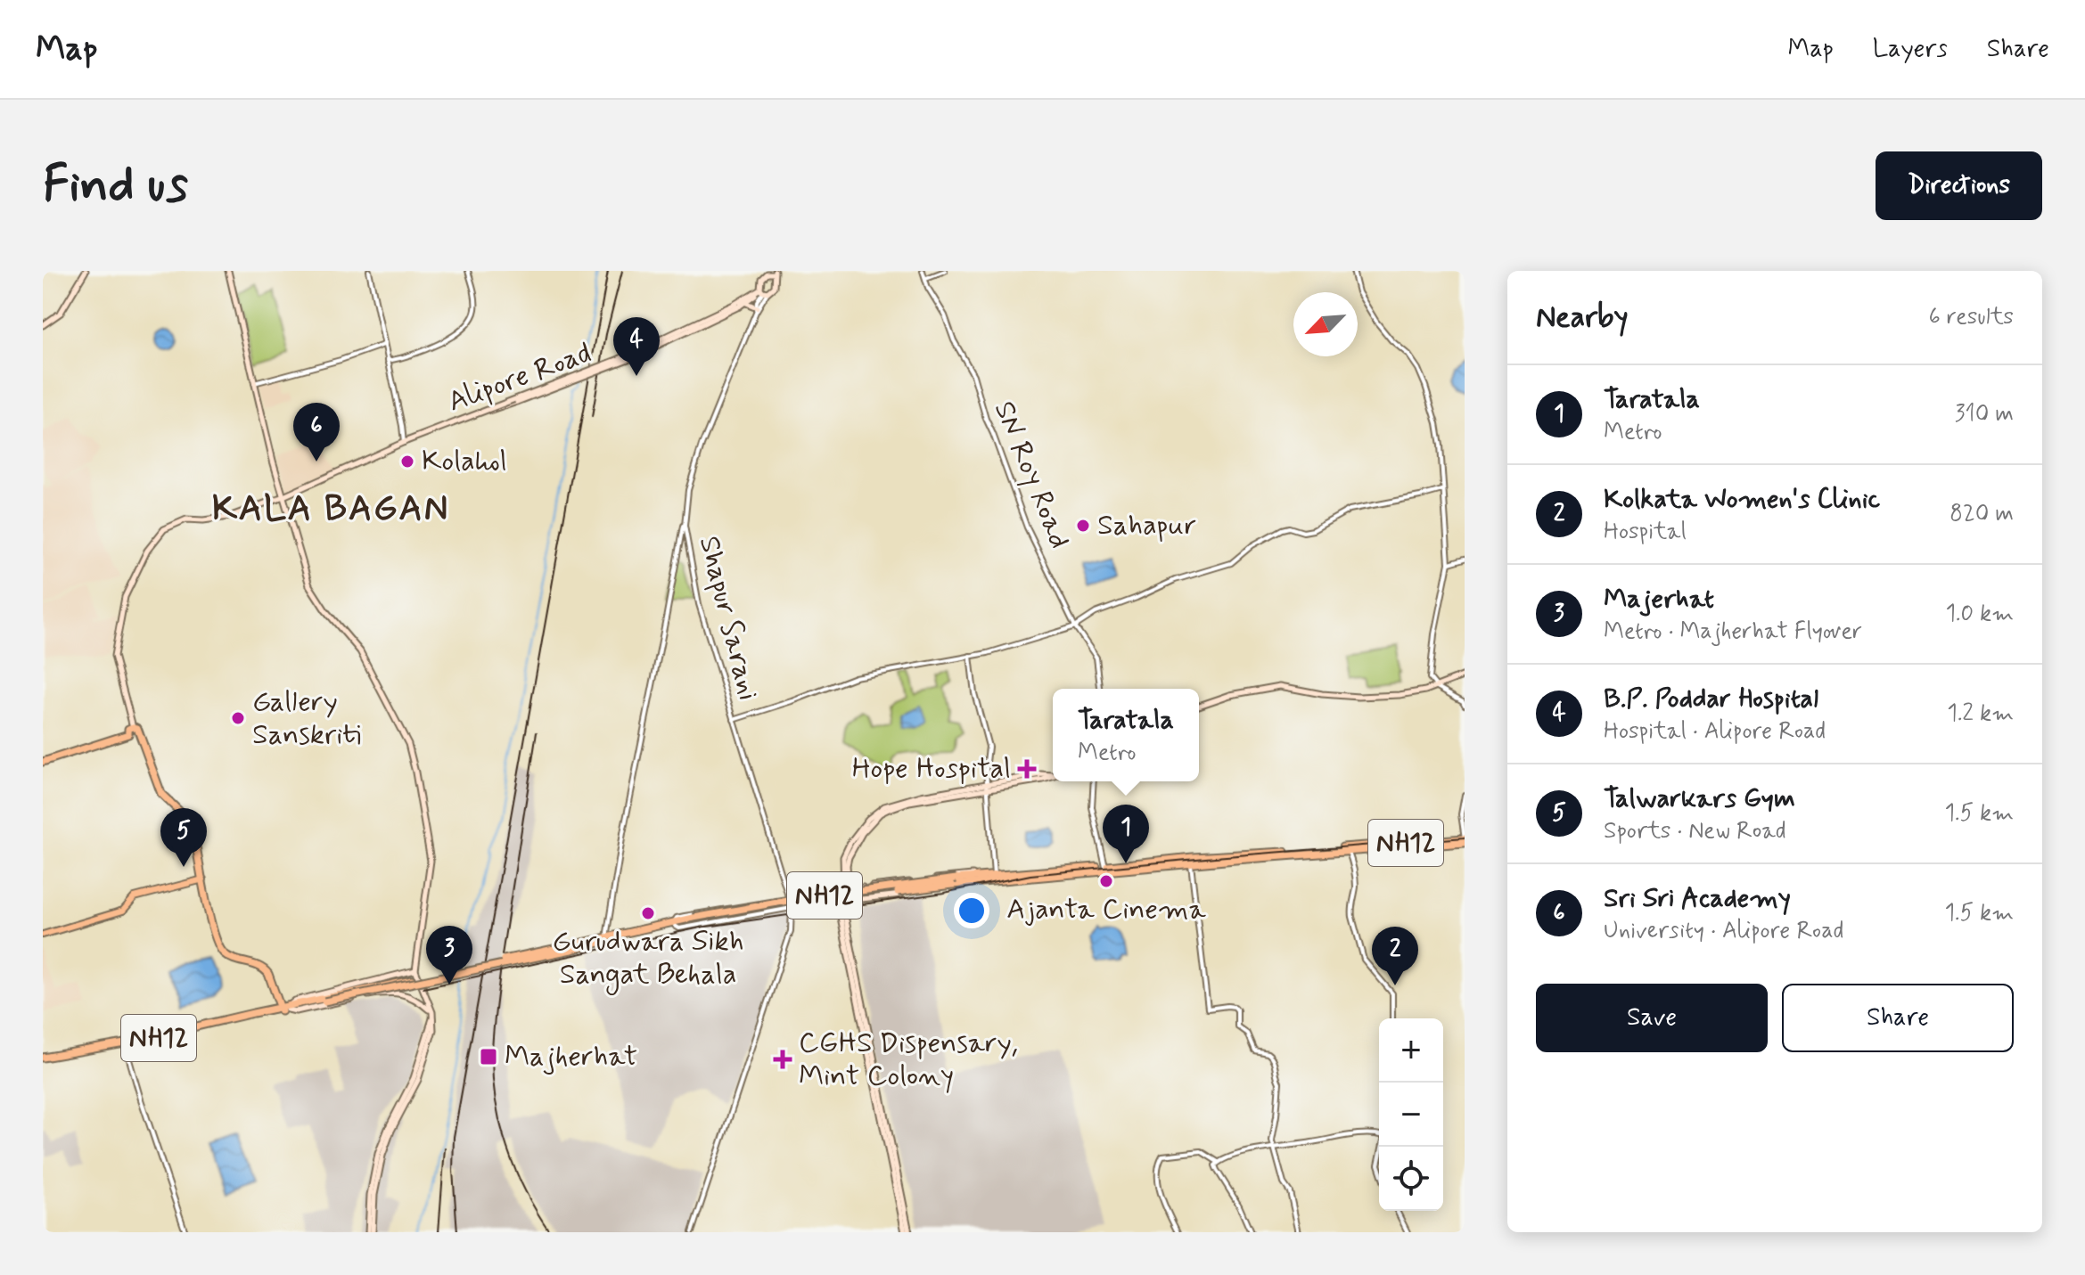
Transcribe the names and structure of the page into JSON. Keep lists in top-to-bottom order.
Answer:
{
  "streets": {
    "highway": ["Alipore Road", "NH12"],
    "street": ["SN Roy Road", "Shapur Sarani"]
  },
  "crossings": [
    ["Alipore Road", "Shapur Sarani"]
  ],
  "districts": ["KALA BAGAN"],
  "places": {
    "other": [
      "Kolahol",
      "Sahapur",
      "Gallery Sanskriti",
      "Ajanta Cinema",
      "Gurudwara Sikh Sangat Behala"
    ],
    "health": ["Hope Hospital", "CGHS Dispensary, Mint Colony"],
    "transit": ["Majherhat"]
  },
  "north": "bottom left",
  "page": {
    "header": "Map",
    "nav": ["Map", "Layers", "Share"],
    "buttons": [
      "Directions",
      ["Save", "Share"]
    ],
    "title": "Find us",
    "heading": ["Nearby", "6 results"],
    "pins": [
      "4",
      "6",
      "1",
      "5",
      "3",
      "2"
    ],
    "list": [
      {
        "mark": "1",
        "name": "Taratala",
        "note": "Metro",
        "value": "310 m"
      },
      {
        "mark": "2",
        "name": "Kolkata Women's Clinic",
        "note": "Hospital",
        "value": "820 m"
      },
      {
        "mark": "3",
        "name": "Majerhat",
        "note": "Metro · Majherhat Flyover",
        "value": "1.0 km"
      },
      {
        "mark": "4",
        "name": "B.P. Poddar Hospital",
        "note": "Hospital · Alipore Road",
        "value": "1.2 km"
      },
      {
        "mark": "5",
        "name": "Talwarkars Gym",
        "note": "Sports · New Road",
        "value": "1.5 km"
      },
      {
        "mark": "6",
        "name": "Sri Sri Academy",
        "note": "University · Alipore Road",
        "value": "1.5 km"
      }
    ],
    "popup": ["Taratala", "Metro"],
    "map_buttons": ["+", "−"]
  }
}
